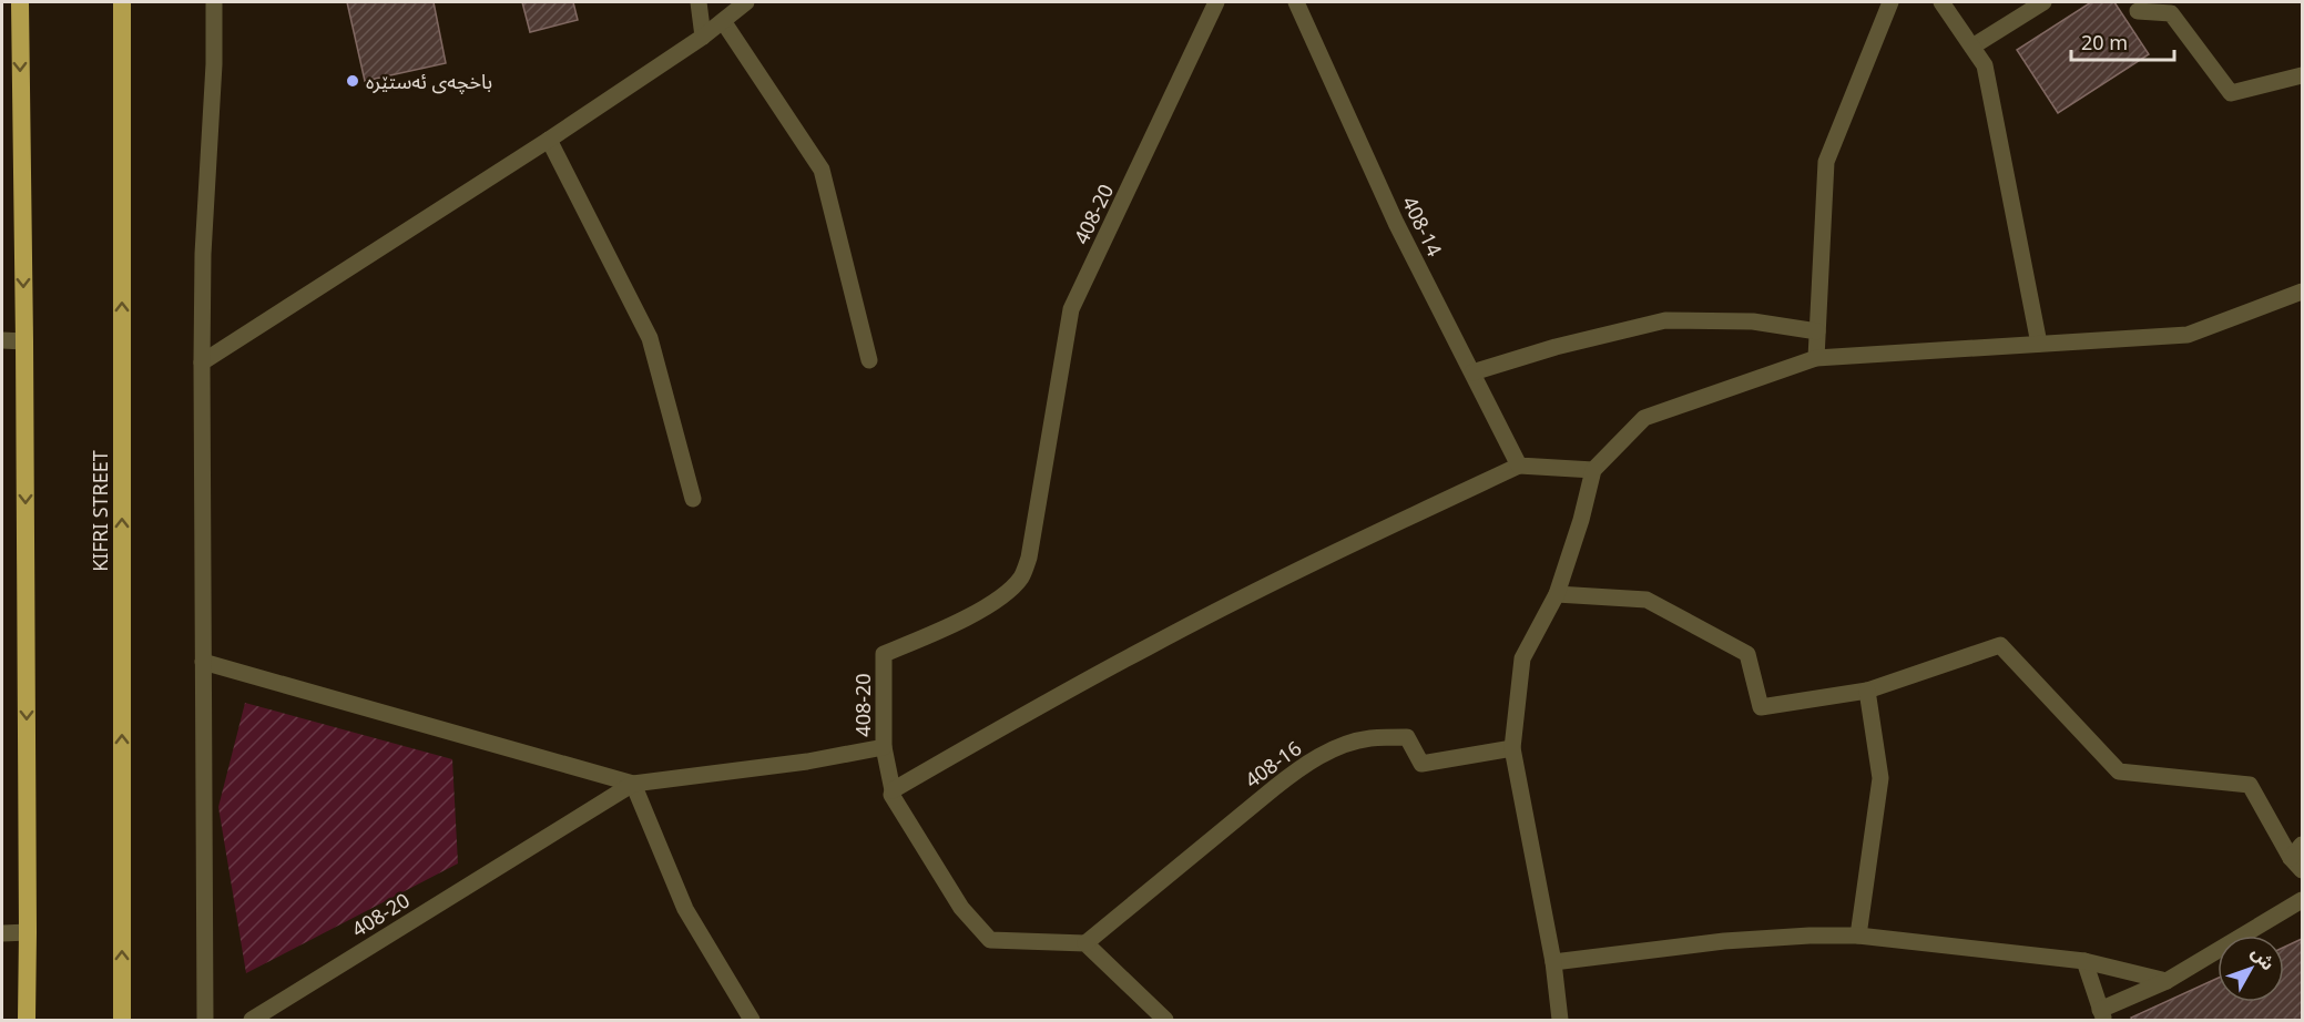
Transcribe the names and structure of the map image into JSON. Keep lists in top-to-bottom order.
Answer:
{
  "streets": {
    "highway": ["KIFRI STREET"],
    "street": ["408-20", "408-14", "408-16"]
  },
  "places": ["باخچەی ئەستێرە"],
  "scale_bar": "20 m",
  "north": "top right"
}
